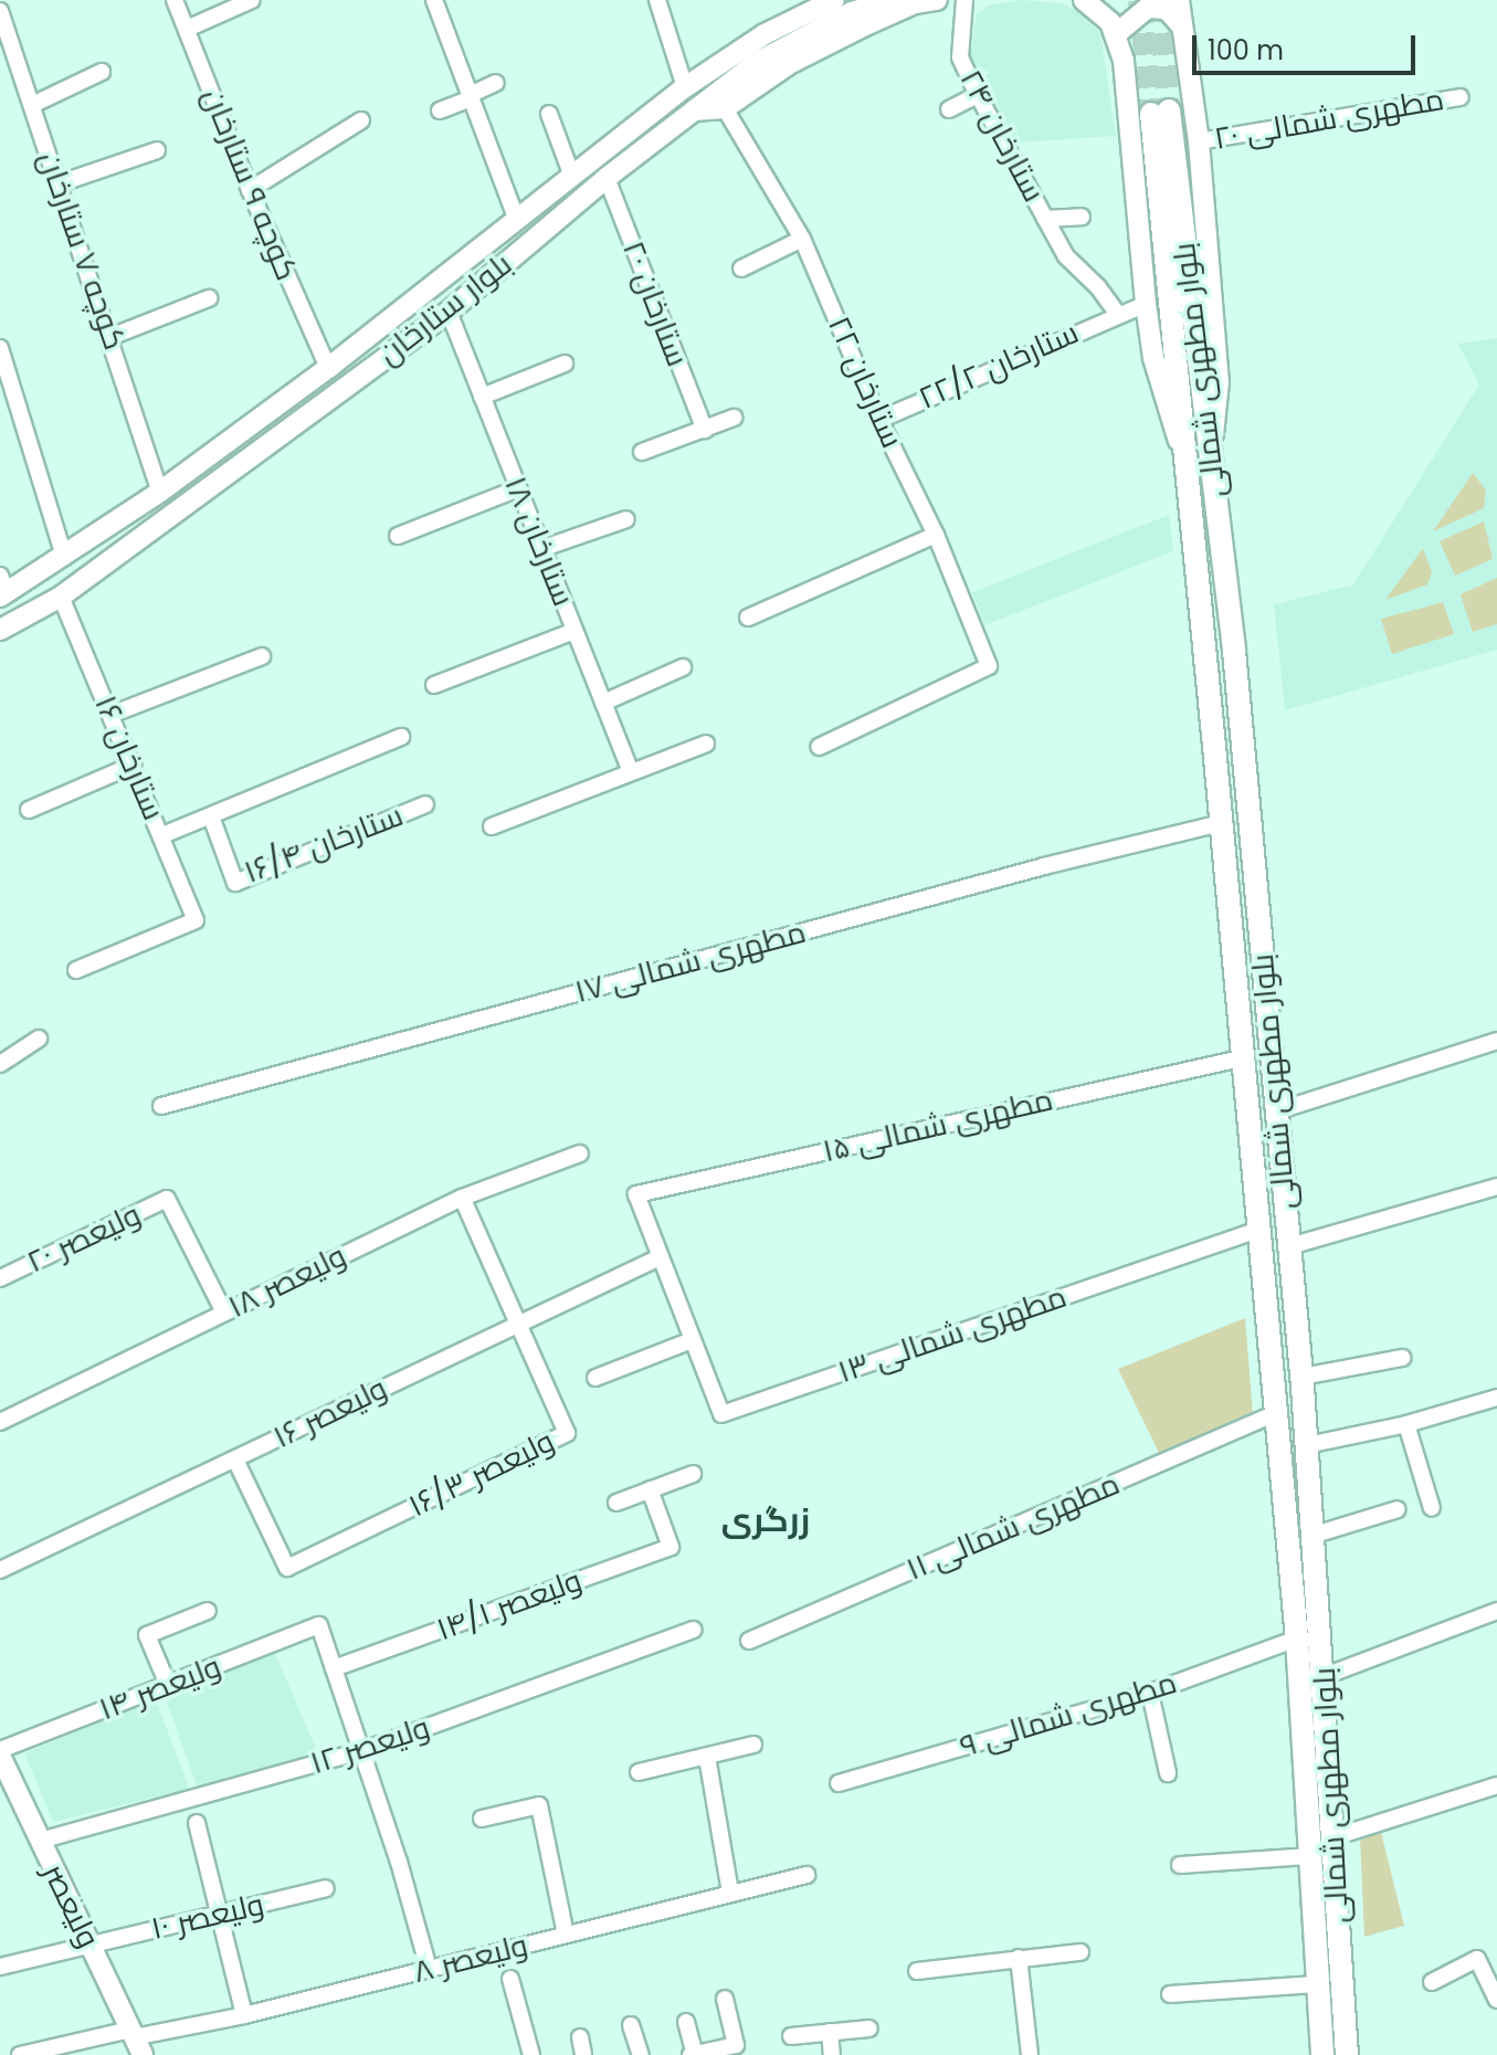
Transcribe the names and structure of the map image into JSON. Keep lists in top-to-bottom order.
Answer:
{
  "streets": {
    "main road": ["بلوار ستارخان", "بلوار مطهرى شمالى", "ولیعصر"],
    "street": [
      "۲۰ مطهری شمالی",
      "۲۴ ستارخان",
      "کوچه ۹ ستارخان",
      "کوچه ۷ ستارخان",
      "۲۰ ستارخان",
      "۲۲/۲ ستارخان",
      "۲۲ ستارخان",
      "۱۸ ستارخان",
      "۱۶ ستارخان",
      "۱۶/۴ ستارخان",
      "۱۷ مطهری شمالی",
      "۱۵ مطهری شمالی",
      "۲۰ ولیعصر",
      "۱۸ ولیعصر",
      "۱۳ مطهری شمالی",
      "۱۶ ولیعصر",
      "۱۶/۳ ولیعصر",
      "۱۱ مطهری شمالی",
      "۱۴/۱ ولیعصر",
      "۱۴ ولیعصر",
      "۹ مطهری شمالی",
      "۱۲ ولیعصر",
      "۱۰ ولیعصر",
      "۸ ولیعصر"
    ]
  },
  "crossings": [
    ["۲۴ ستارخان", "۲۲/۲ ستارخان"],
    ["کوچه ۹ ستارخان", "بلوار ستارخان"],
    ["کوچه ۷ ستارخان", "بلوار ستارخان"],
    ["۲۰ ستارخان", "بلوار ستارخان"],
    ["بلوار ستارخان", "۱۸ ستارخان"],
    ["بلوار ستارخان", "۱۶ ستارخان"],
    ["۲۲/۲ ستارخان", "۲۲ ستارخان"],
    ["بلوار مطهرى شمالى", "۱۷ مطهری شمالی"],
    ["بلوار مطهرى شمالى", "۱۵ مطهری شمالی"],
    ["بلوار مطهرى شمالى", "۱۳ مطهری شمالی"],
    ["بلوار مطهرى شمالى", "۱۱ مطهری شمالی"],
    ["بلوار مطهرى شمالى", "۹ مطهری شمالی"],
    ["۱۵ مطهری شمالی", "۱۶ ولیعصر"],
    ["۲۰ ولیعصر", "۱۸ ولیعصر"],
    ["۱۶ ولیعصر", "۱۶/۳ ولیعصر"],
    ["۱۴/۱ ولیعصر", "۱۴ ولیعصر"],
    ["۱۴ ولیعصر", "ولیعصر"],
    ["۱۲ ولیعصر", "ولیعصر"],
    ["ولیعصر", "۱۰ ولیعصر"],
    ["ولیعصر", "۸ ولیعصر"]
  ],
  "districts": ["زرگری"],
  "scale_bar": "100 m"
}
